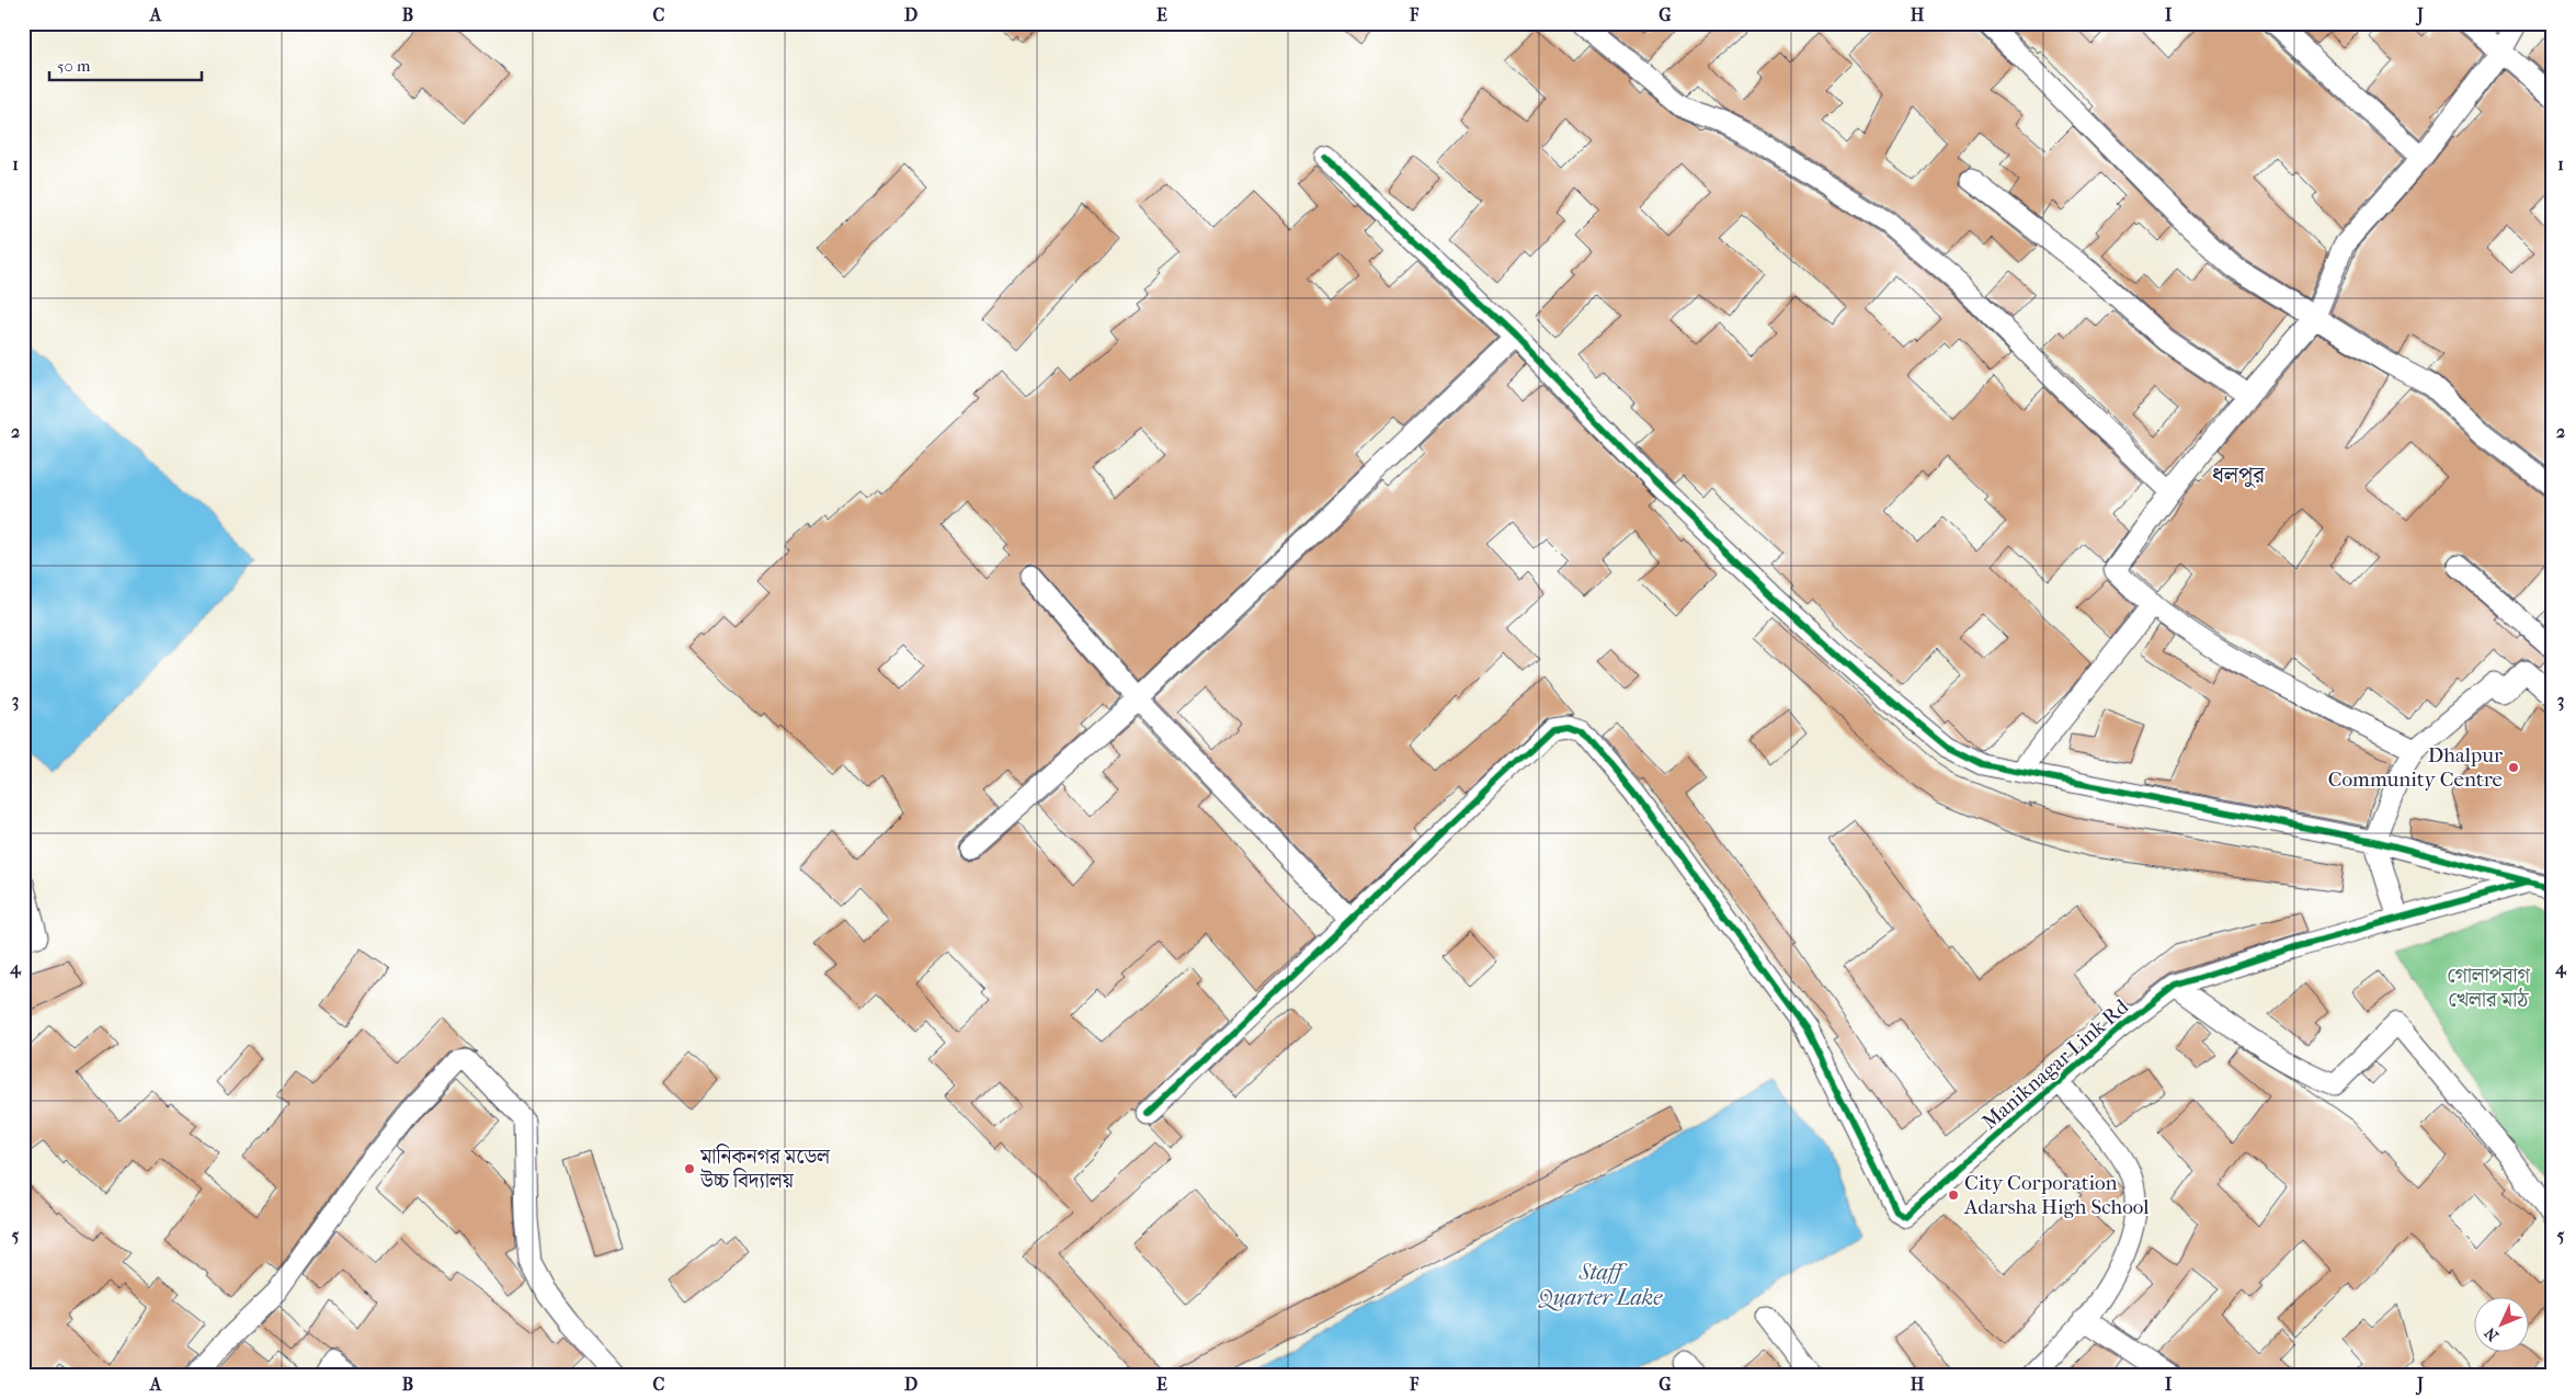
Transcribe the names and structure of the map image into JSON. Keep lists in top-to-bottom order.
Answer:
{
  "streets": {
    "street": ["Maniknagar Link Rd"]
  },
  "districts": ["ধলপুর"],
  "water": ["Staff Quarter Lake"],
  "parks": ["গোলাপবাগ খেলার মাঠ"],
  "places": ["Dhalpur Community Centre", "মানিকনগর মডেল উচ্চ বিদ্যালয়", "City Corporation Adarsha High School"],
  "scale_bar": "50 m",
  "north": "bottom left",
  "grid": {
    "columns": [
      "A",
      "B",
      "C",
      "D",
      "E",
      "F",
      "G",
      "H",
      "I",
      "J"
    ],
    "rows": [
      "1",
      "2",
      "3",
      "4",
      "5"
    ]
  }
}
